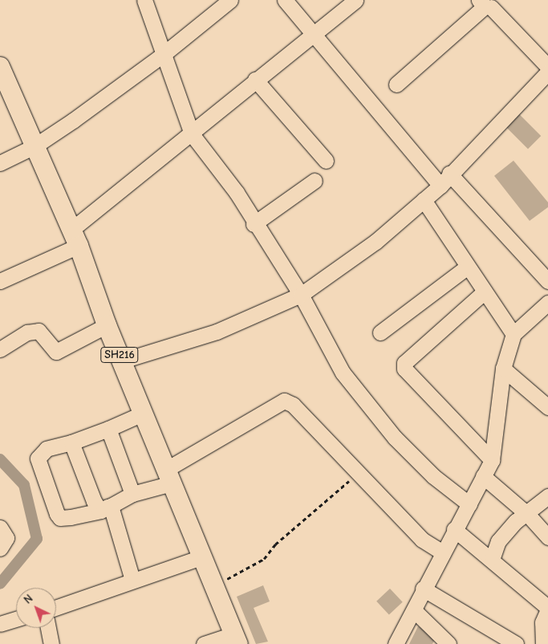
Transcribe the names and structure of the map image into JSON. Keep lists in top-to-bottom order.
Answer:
{
  "streets": {
    "main road": ["SH216"]
  },
  "north": "top left"
}
